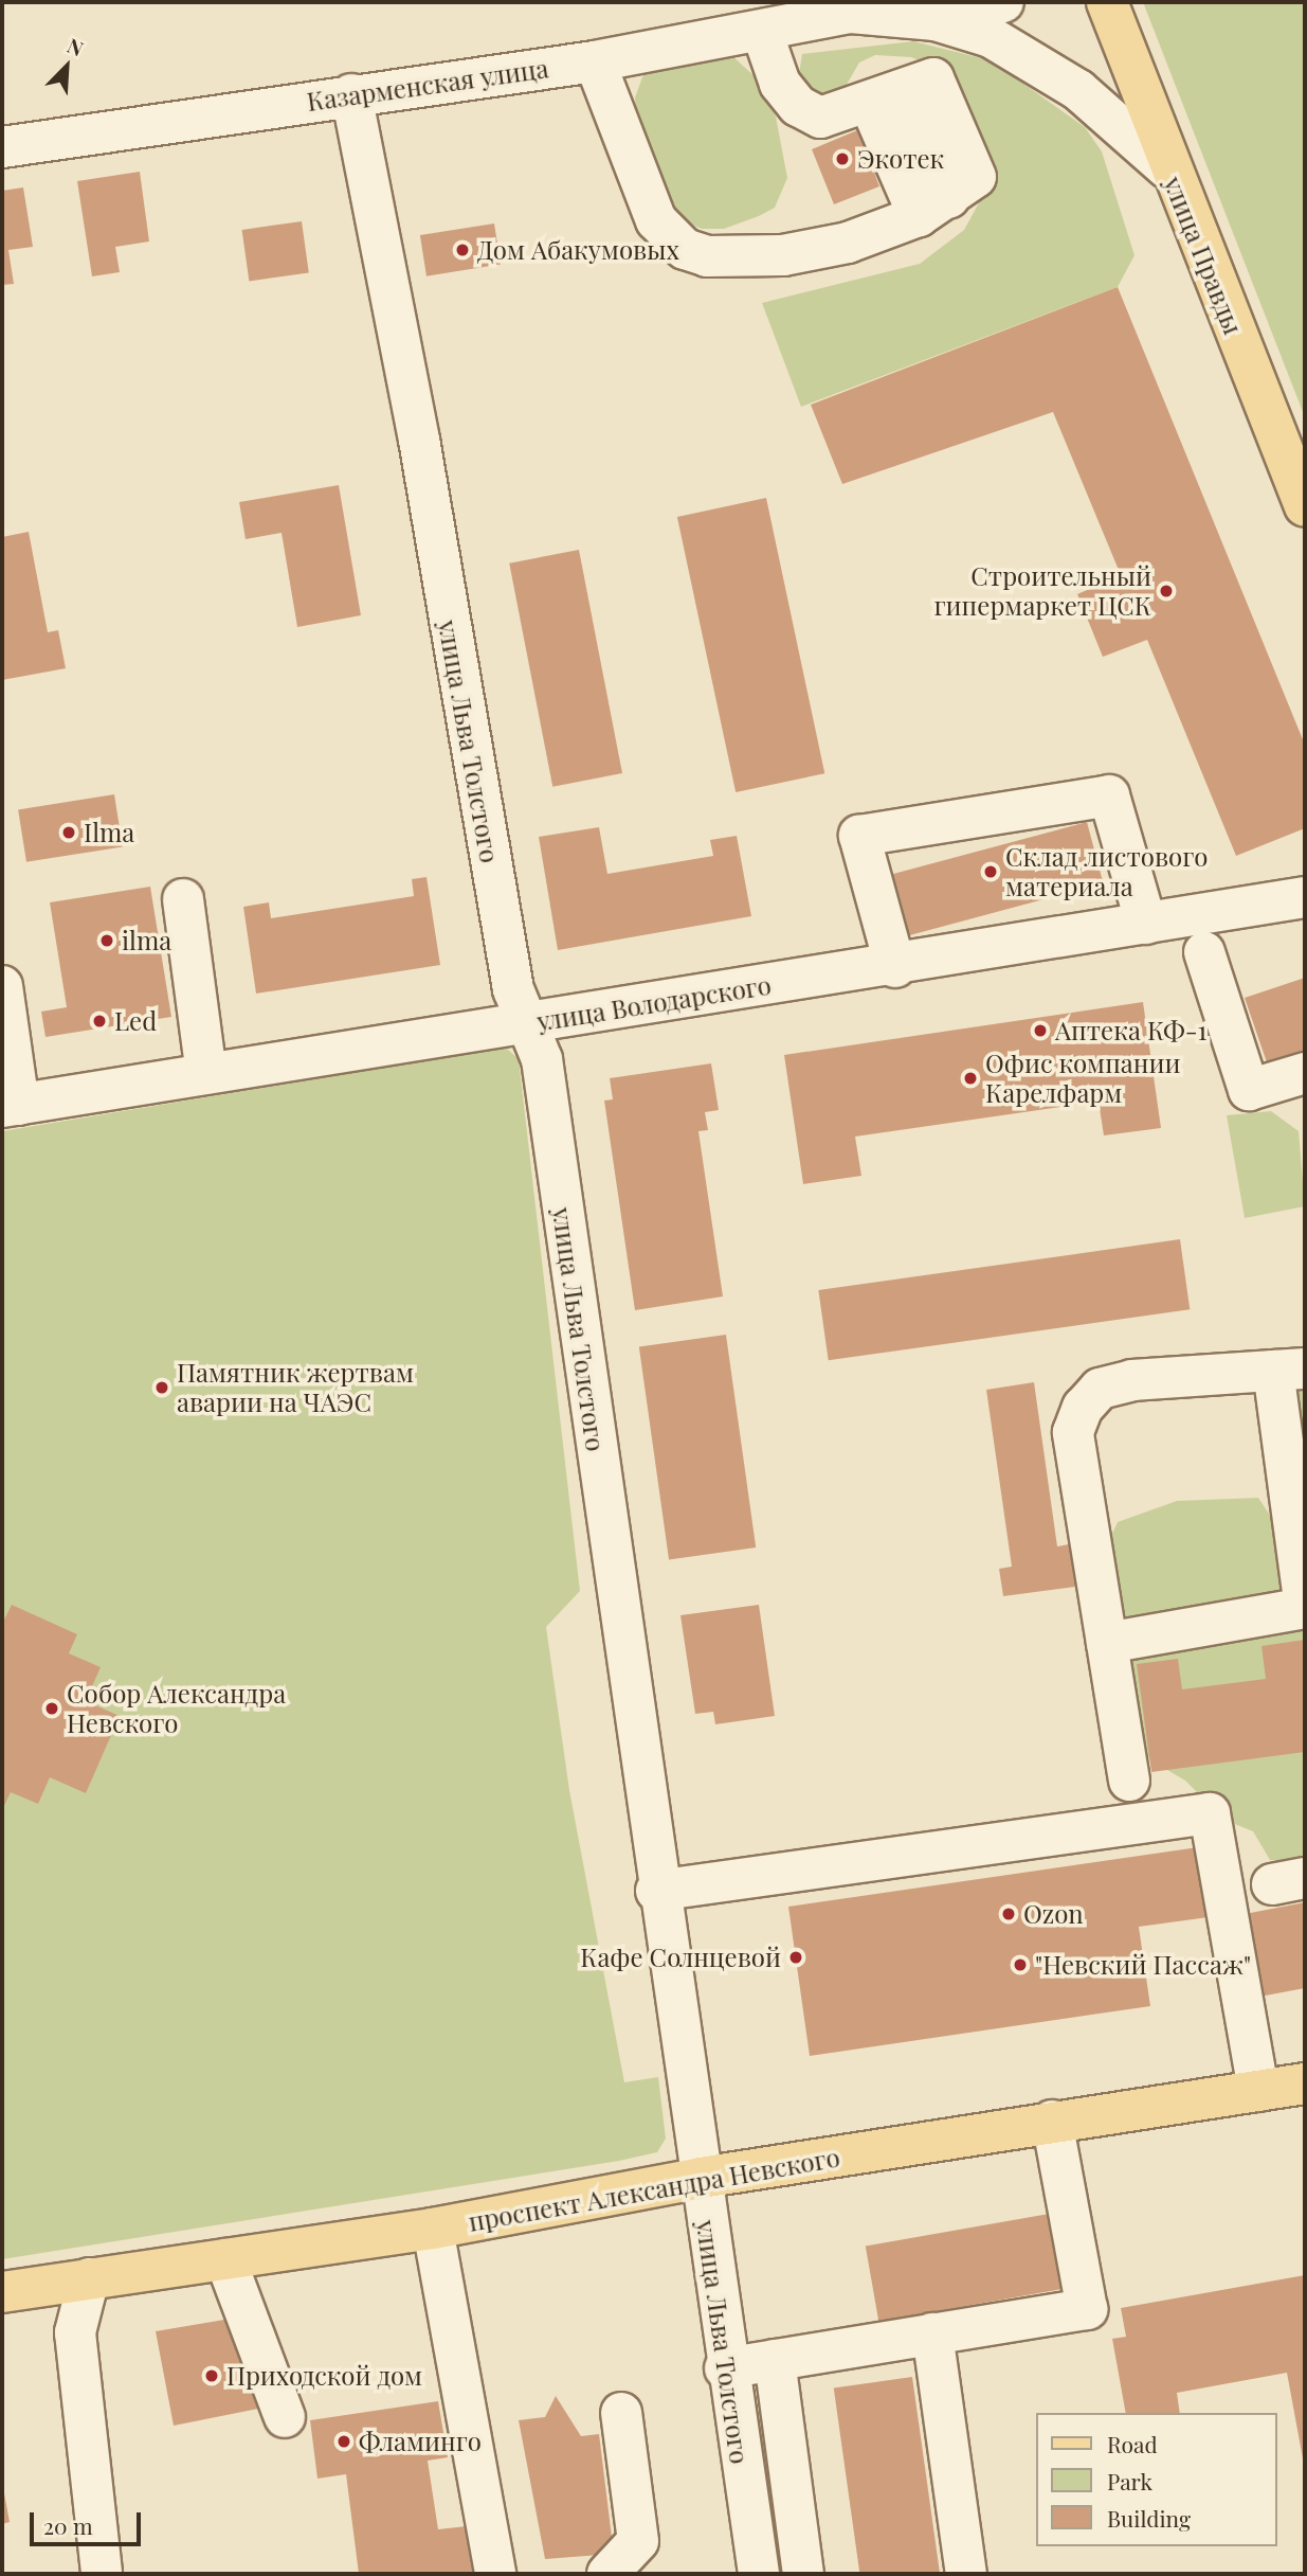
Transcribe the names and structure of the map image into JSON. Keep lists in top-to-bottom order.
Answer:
{
  "streets": {
    "main road": ["улица Правды", "проспект Александра Невского"],
    "street": ["Казарменская улица", "улица Льва Толстого", "улица Володарского"]
  },
  "crossings": [
    ["Казарменская улица", "улица Льва Толстого"],
    ["улица Льва Толстого", "улица Володарского"],
    ["улица Льва Толстого", "проспект Александра Невского"]
  ],
  "places": [
    "Экотек",
    "Дом Абакумовых",
    "Строительный гипермаркет ЦСК",
    "Ilma",
    "Склад листового материала",
    "ilma",
    "Led",
    "Аптека КФ-1",
    "Офис компании Карелфарм",
    "Памятник жертвам аварии на ЧАЭС",
    "Собор Александра Невского",
    "Ozon",
    "Кафе Солнцевой",
    "\"Невский Пассаж\"",
    "Приходской дом",
    "Фламинго"
  ],
  "legend": ["Road", "Park", "Building"],
  "scale_bar": "20 m",
  "north": "top right"
}
